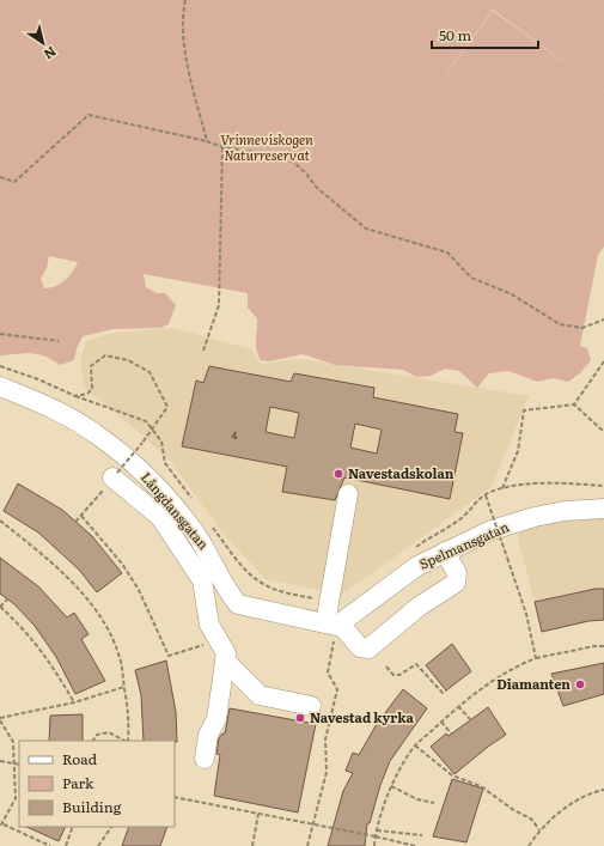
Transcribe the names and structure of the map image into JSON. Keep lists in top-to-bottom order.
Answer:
{
  "streets": {
    "street": ["Långdansgatan", "Spelmansgatan"]
  },
  "crossings": [
    ["Långdansgatan", "Spelmansgatan"]
  ],
  "parks": ["Vrinneviskogen Naturreservat"],
  "places": ["Navestadskolan", "Diamanten", "Navestad kyrka"],
  "house_numbers": ["4"],
  "legend": ["Road", "Park", "Building"],
  "scale_bar": "50 m",
  "north": "bottom right"
}
